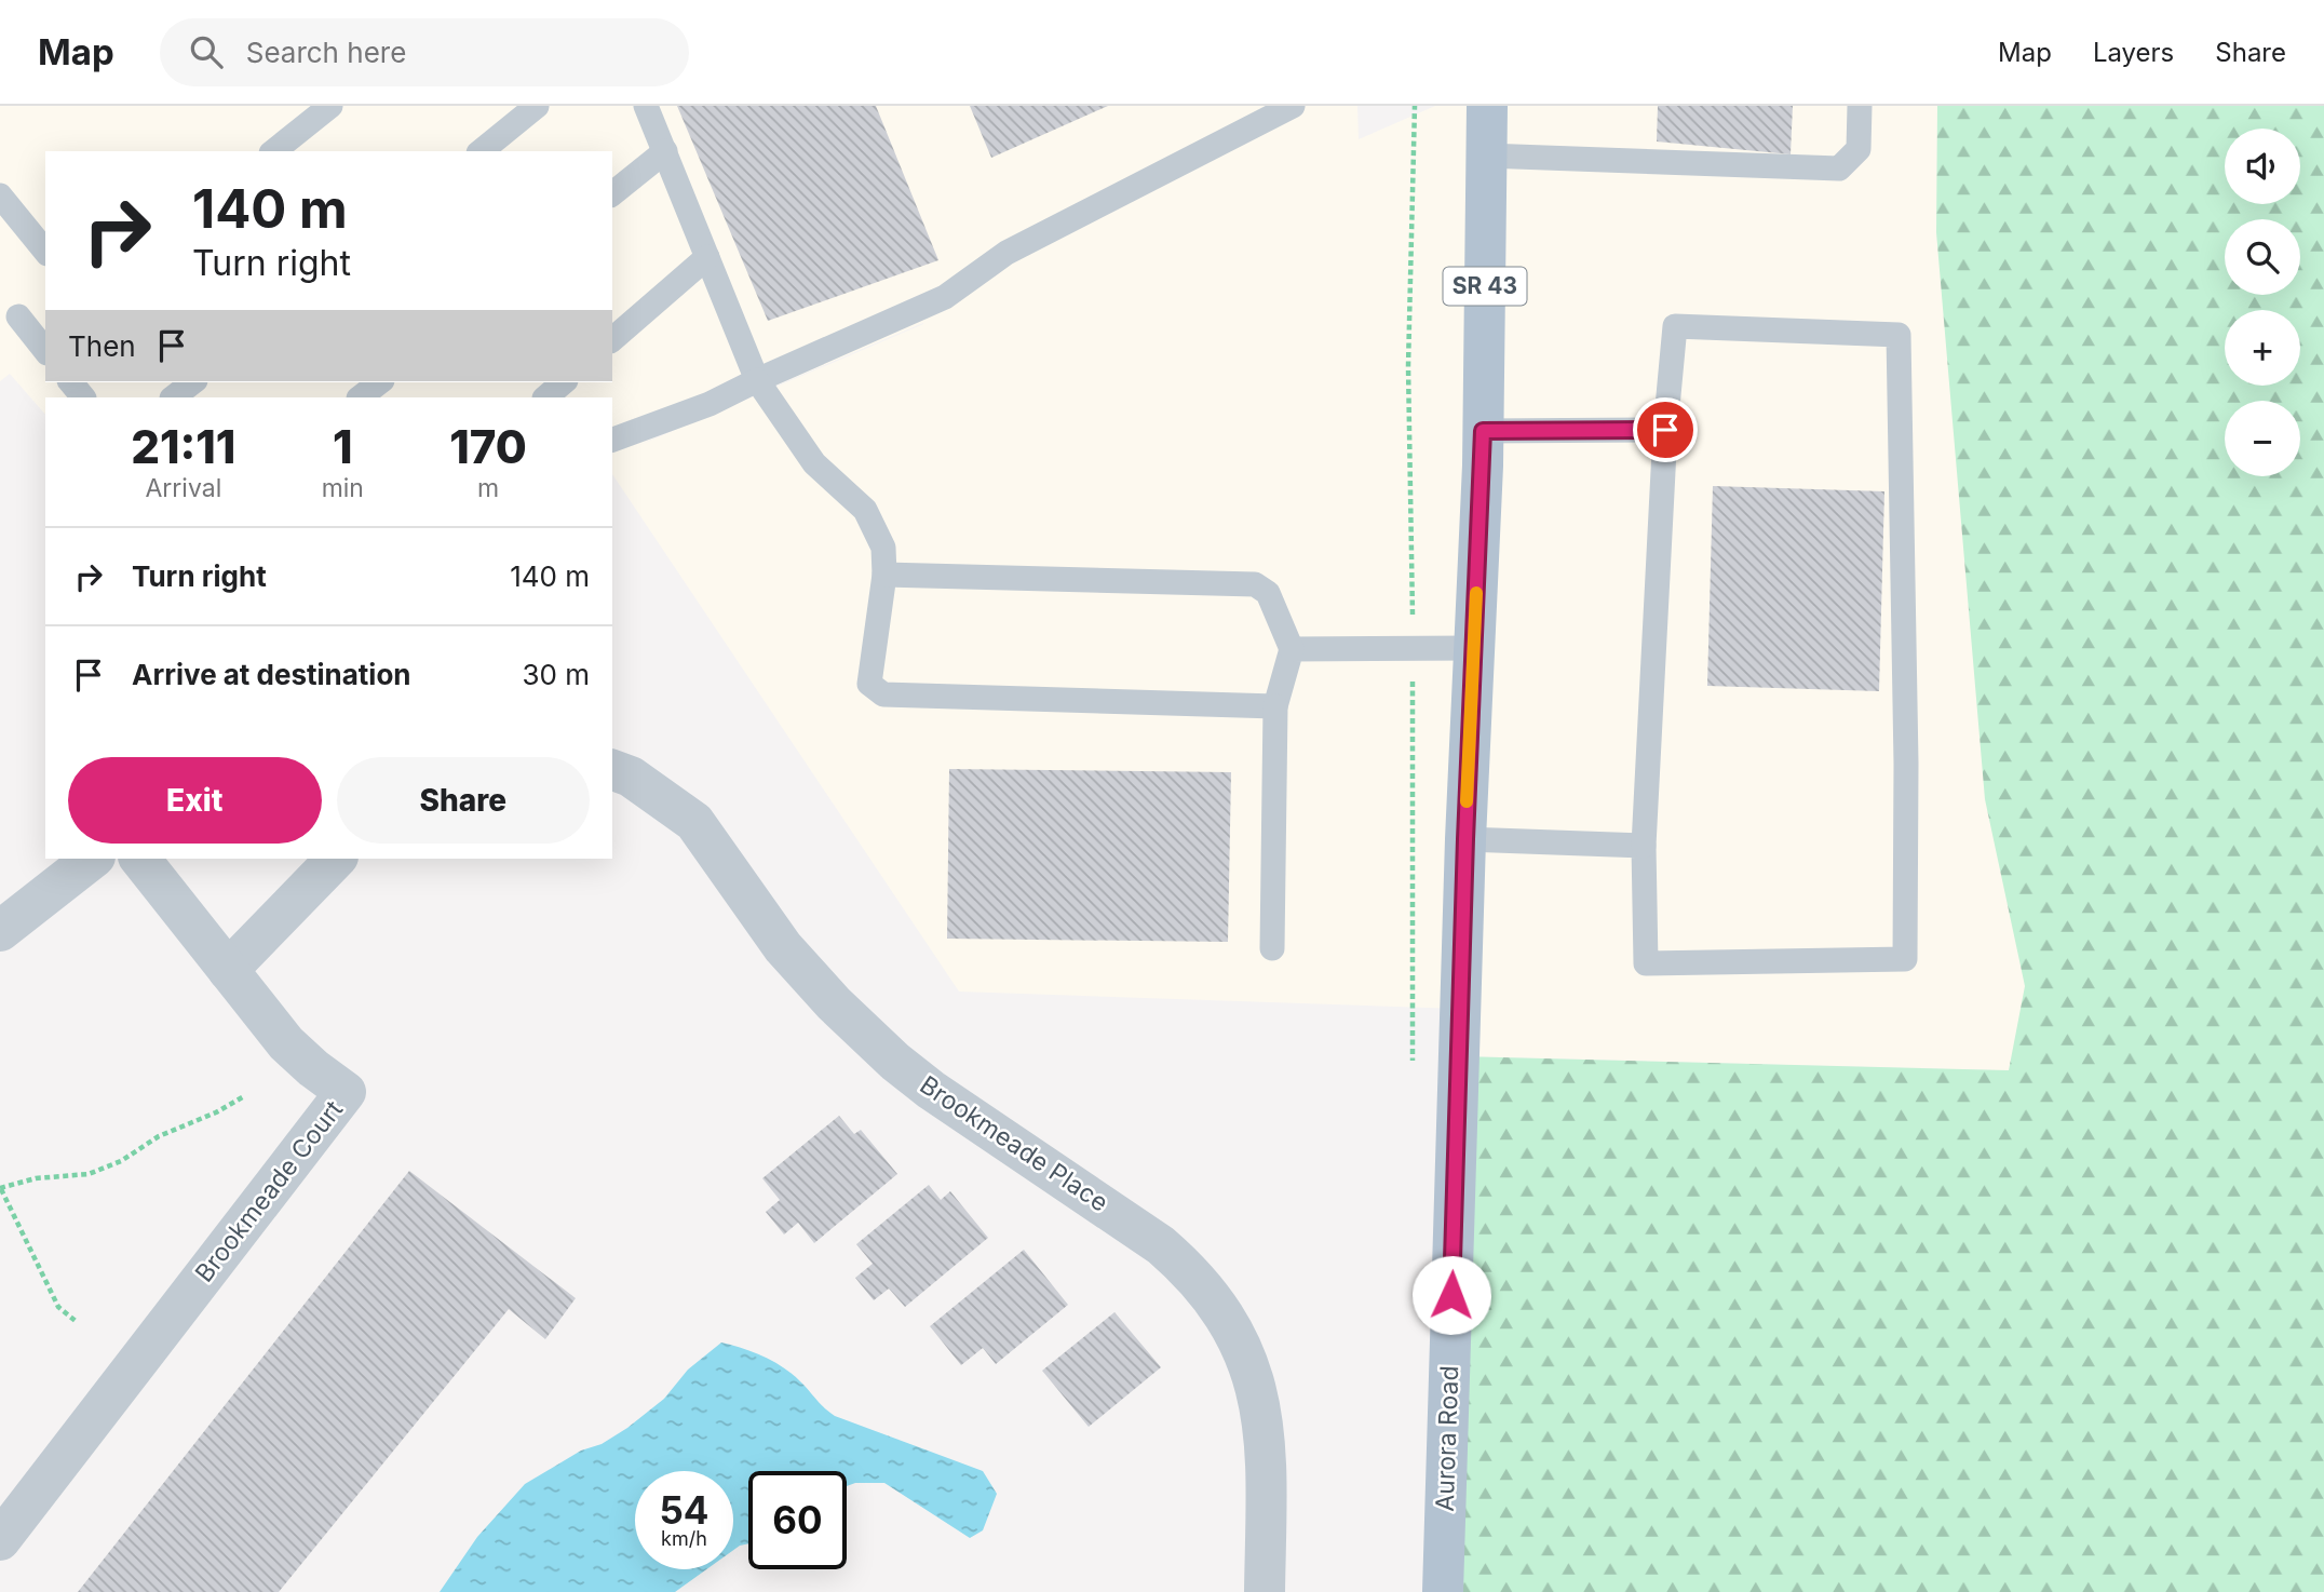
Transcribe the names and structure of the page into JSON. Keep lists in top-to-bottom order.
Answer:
{
  "streets": {
    "main road": ["SR 43", "Aurora Road"],
    "street": ["Brookmeade Place", "Brookmeade Court"]
  },
  "page": {
    "header": "Map",
    "search": "Search here",
    "nav": ["Map", "Layers", "Share"],
    "map_buttons": ["+", "−"],
    "turn": ["140 m", "Turn right"],
    "then": "Then",
    "eta": [
      "21:11",
      "Arrival",
      "1",
      "min",
      "170",
      "m"
    ],
    "list": [
      {
        "name": "Turn right",
        "value": "140 m"
      },
      {
        "name": "Arrive at destination",
        "value": "30 m"
      }
    ],
    "buttons": ["Exit", "Share"],
    "speed": "54 km/h",
    "limit": "60"
  }
}
